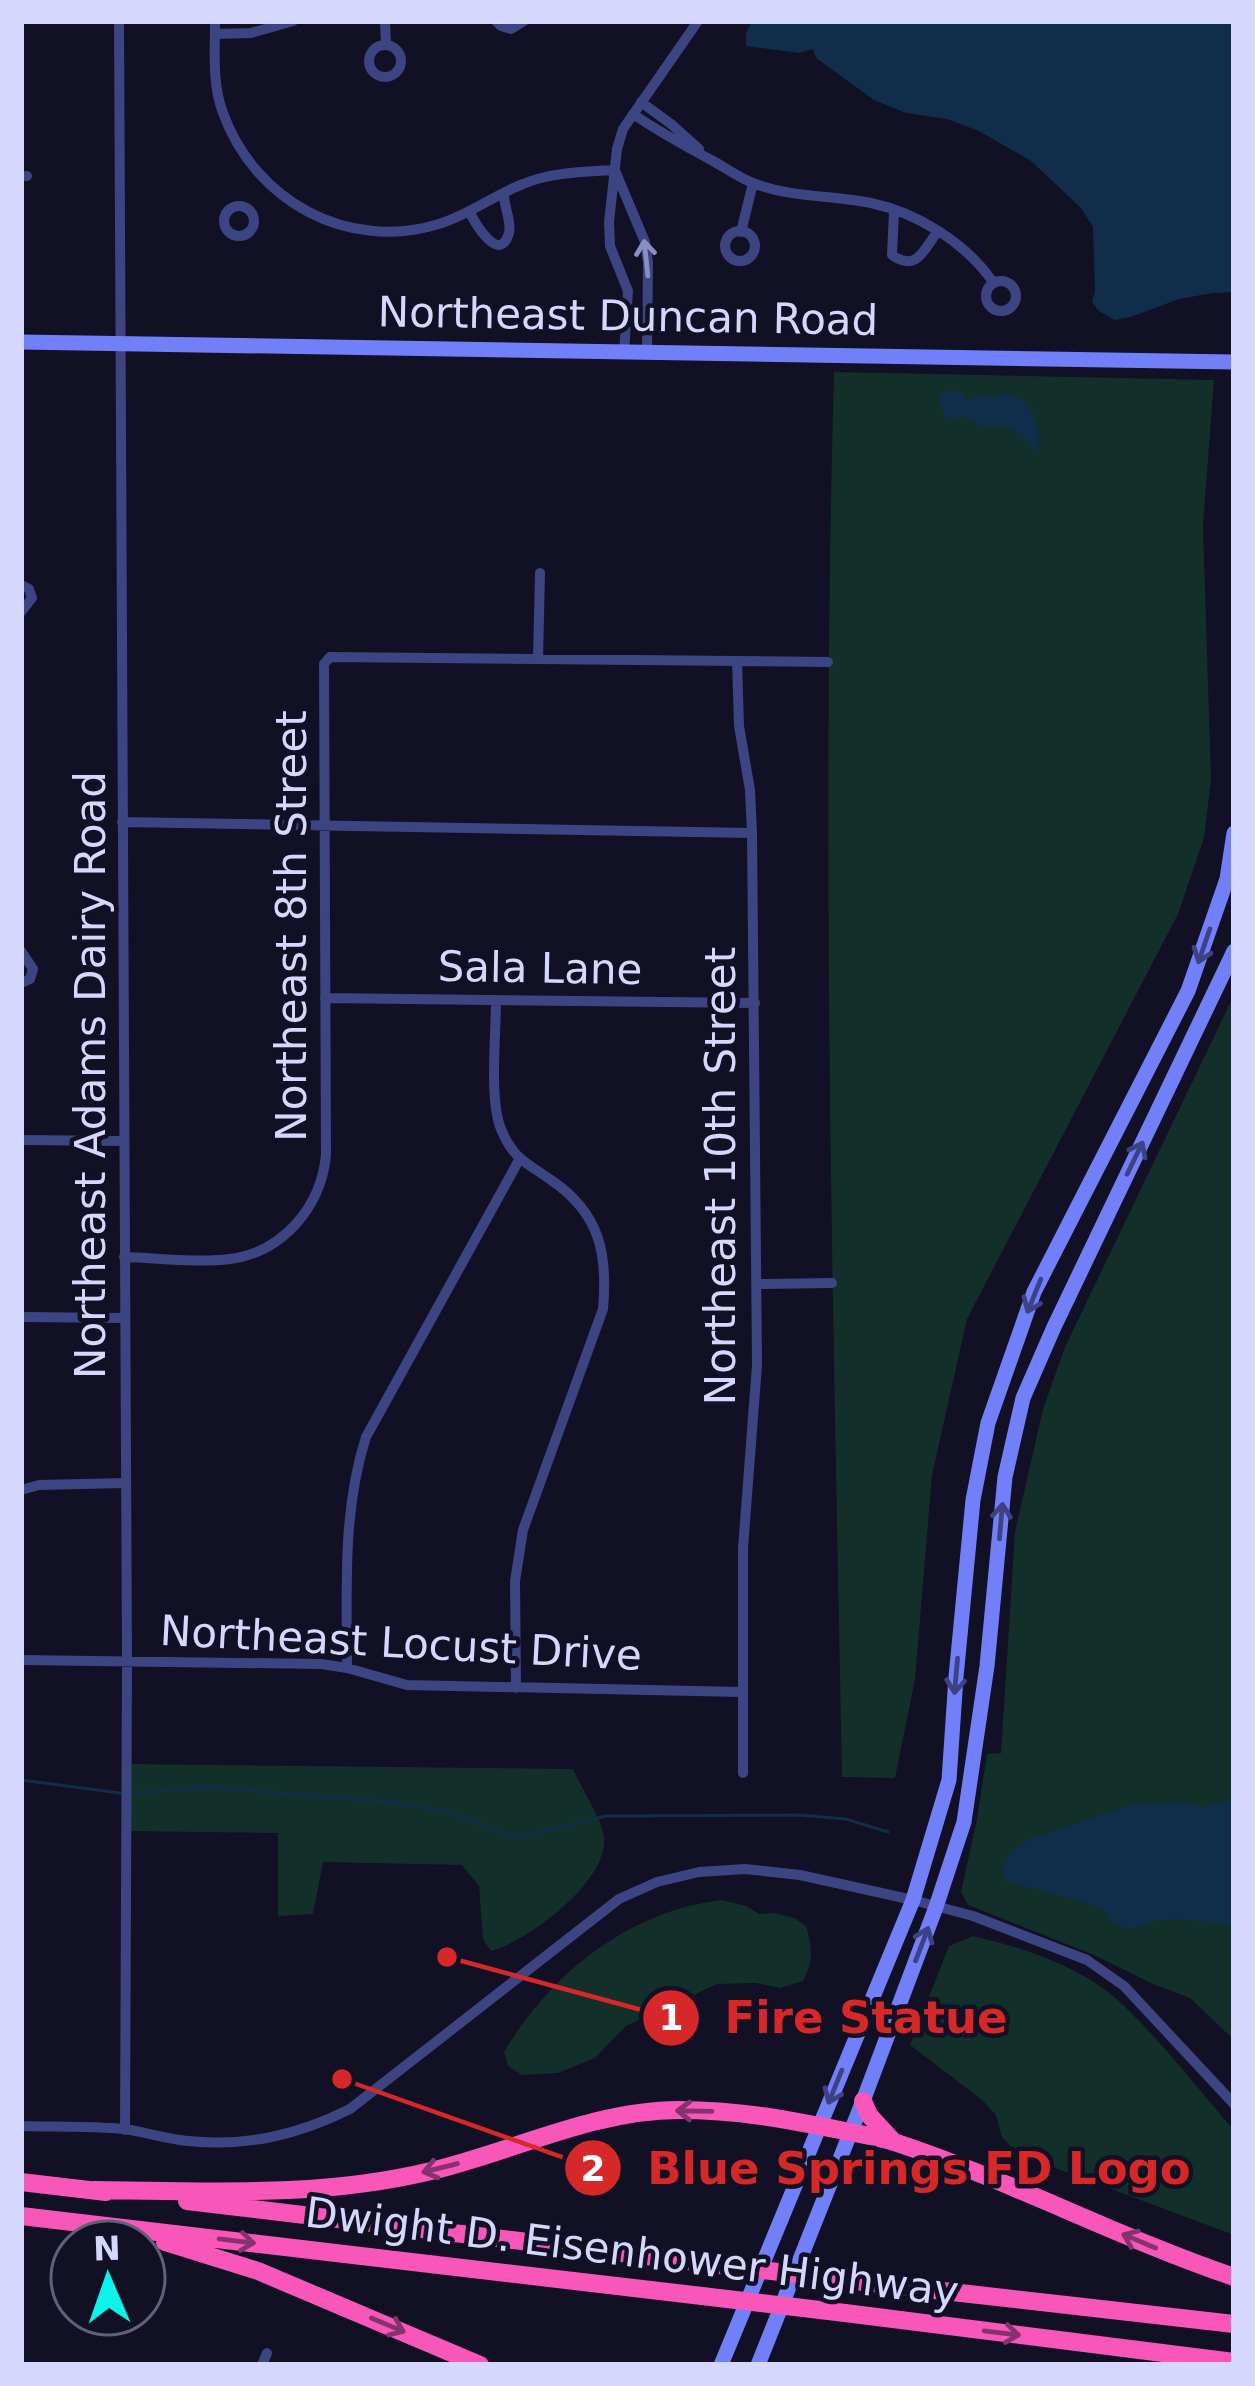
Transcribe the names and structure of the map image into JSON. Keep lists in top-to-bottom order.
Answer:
{
  "streets": {
    "highway": ["Dwight D. Eisenhower Highway"],
    "main road": ["Northeast Duncan Road"],
    "street": [
      "Northeast 8th Street",
      "Sala Lane",
      "Northeast Adams Dairy Road",
      "Northeast 10th Street",
      "Northeast Locust Drive"
    ]
  },
  "crossings": [
    ["Northeast Duncan Road", "Northeast Adams Dairy Road"],
    ["Northeast 8th Street", "Sala Lane"],
    ["Northeast 8th Street", "Northeast Adams Dairy Road"],
    ["Sala Lane", "Northeast 10th Street"],
    ["Northeast Adams Dairy Road", "Northeast Locust Drive"],
    ["Northeast 10th Street", "Northeast Locust Drive"]
  ],
  "places": ["Fire Statue", "Blue Springs FD Logo"],
  "north": "top"
}
